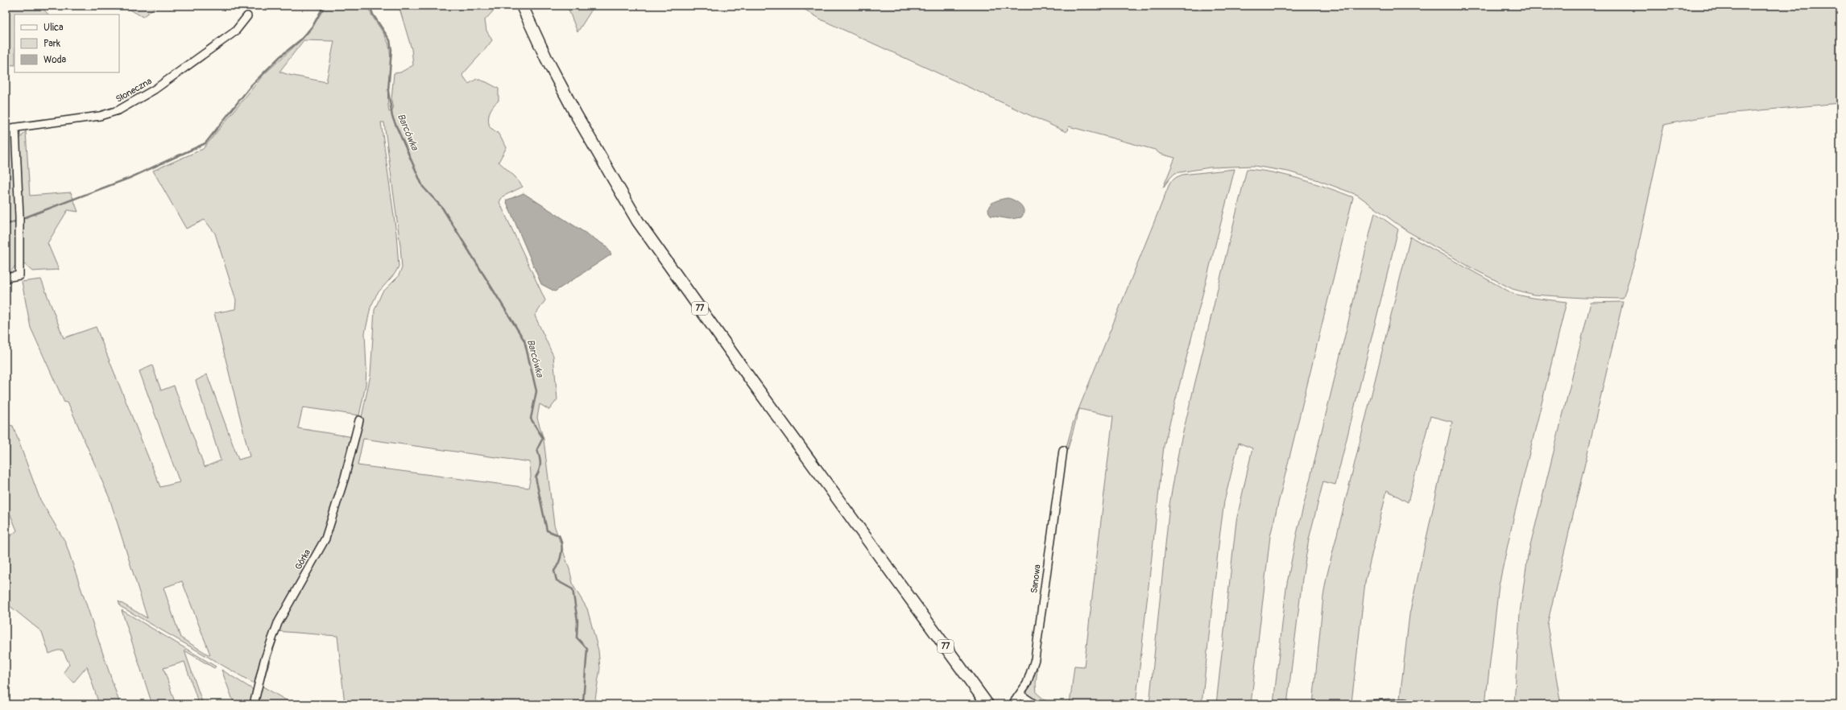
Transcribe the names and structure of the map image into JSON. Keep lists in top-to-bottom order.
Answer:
{
  "streets": {
    "main road": ["77"],
    "street": ["Słoneczna", "Górka", "Sanowa"]
  },
  "water": ["Barcówka"],
  "legend": ["Ulica", "Park", "Woda"]
}
